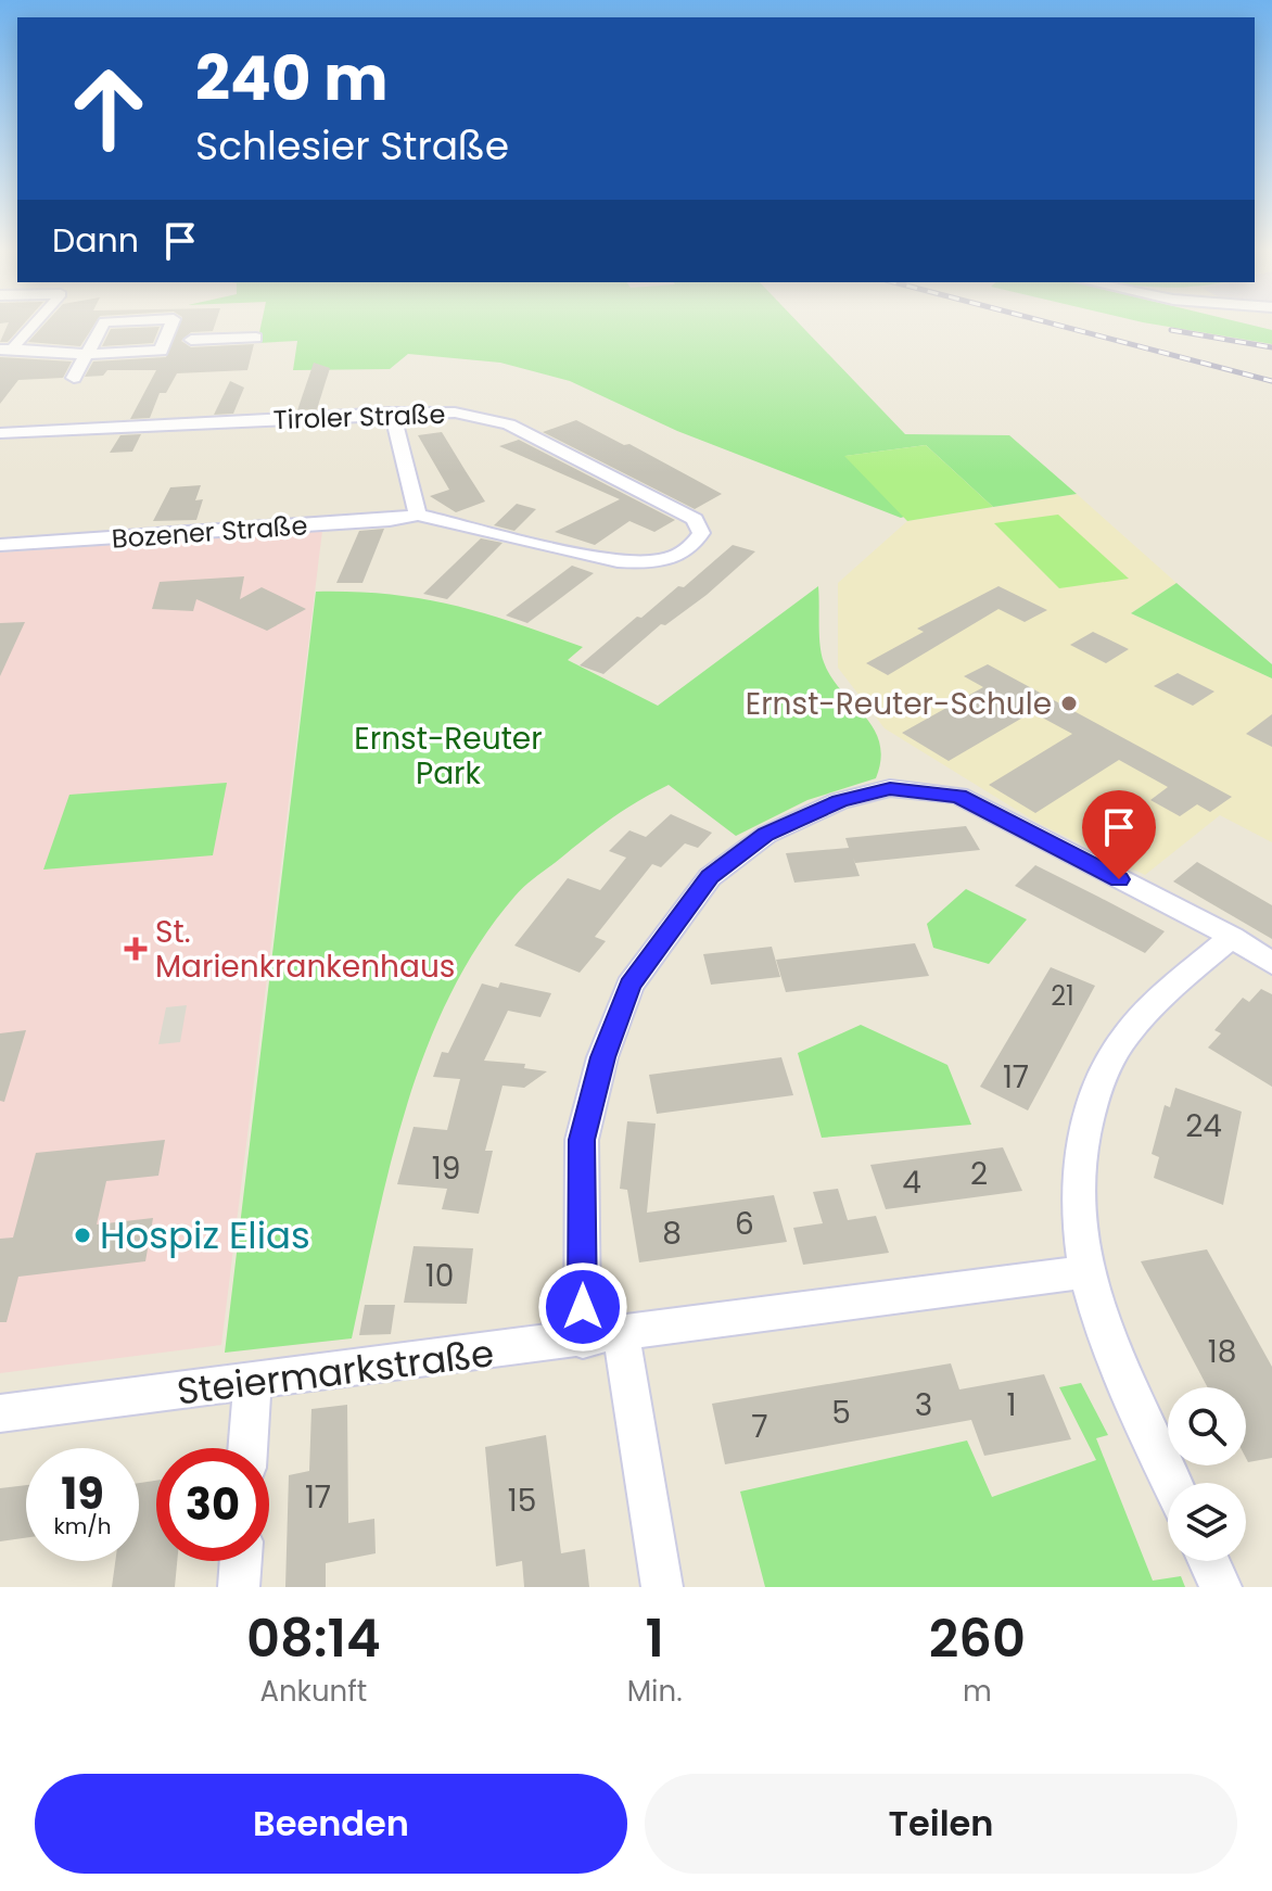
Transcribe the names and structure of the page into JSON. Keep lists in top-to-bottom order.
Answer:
{
  "streets": {
    "street": ["Tiroler Straße", "Bozener Straße", "Steiermarkstraße"]
  },
  "crossings": [
    ["Tiroler Straße", "Bozener Straße"]
  ],
  "parks": ["Ernst-Reuter Park"],
  "places": {
    "other": ["Ernst-Reuter-Schule", "Hospiz Elias"],
    "health": ["St. Marienkrankenhaus"]
  },
  "house_numbers": [
    "21",
    "17",
    "24",
    "19",
    "2",
    "4",
    "6",
    "8",
    "10",
    "18",
    "3",
    "1",
    "5",
    "7",
    "17",
    "15"
  ],
  "page": {
    "turn": ["240 m", "Schlesier Straße"],
    "then": "Dann",
    "speed": "19 km/h",
    "limit": "30",
    "eta": [
      "08:14",
      "Ankunft",
      "1",
      "Min.",
      "260",
      "m"
    ],
    "buttons": ["Beenden", "Teilen"]
  }
}
